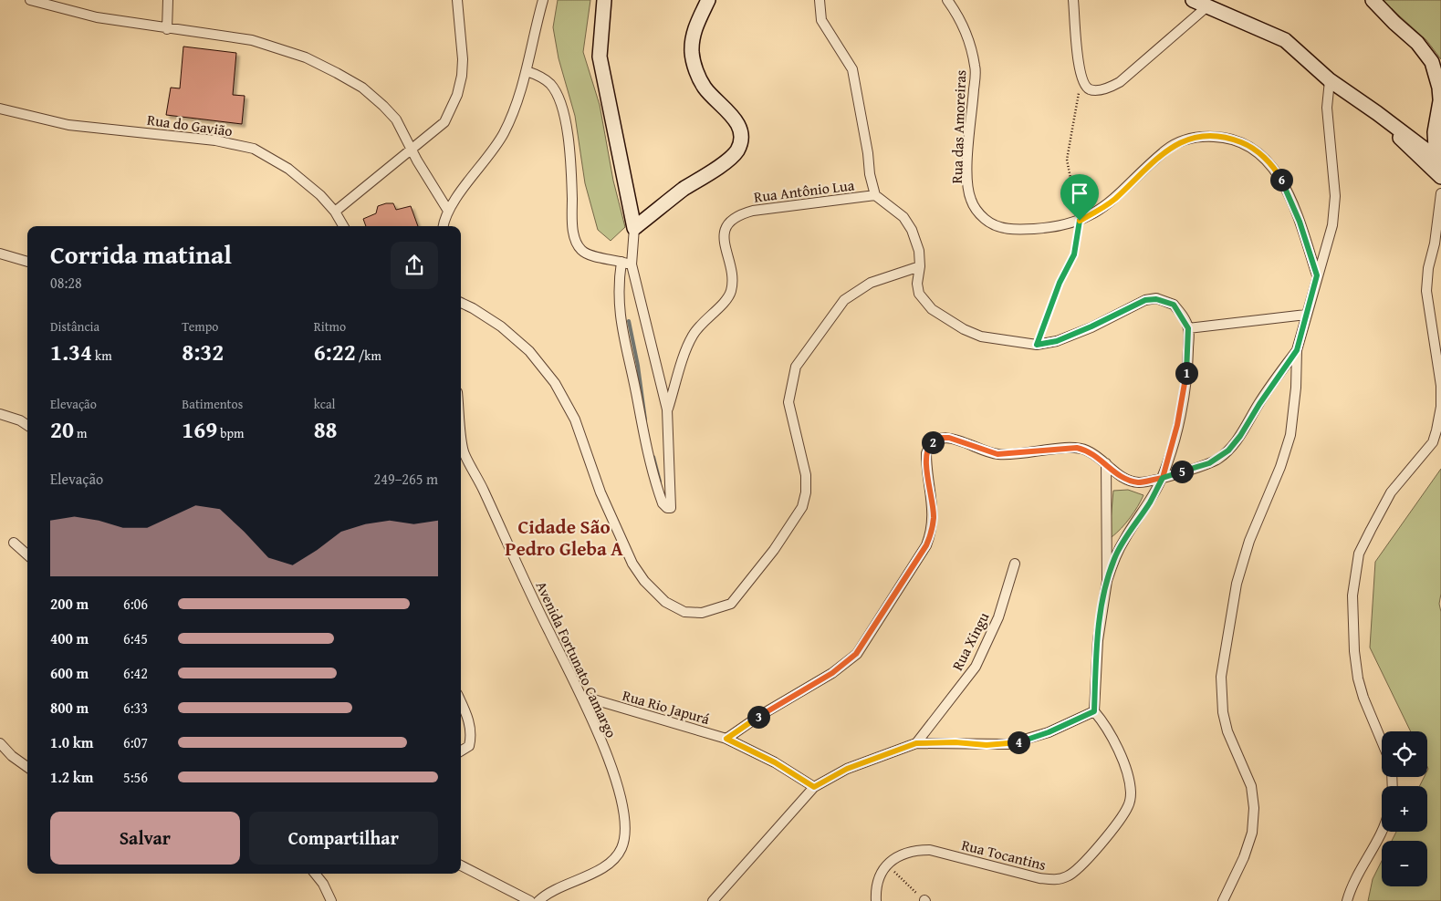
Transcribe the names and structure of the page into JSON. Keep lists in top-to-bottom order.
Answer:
{
  "streets": {
    "street": [
      "Rua do Gavião",
      "Rua das Amoreiras",
      "Rua Antônio Lua",
      "Rua Xingu",
      "Avenida Fortunato Camargo",
      "Rua Rio Japurá",
      "Rua Tocantins"
    ]
  },
  "crossings": [
    ["Avenida Fortunato Camargo", "Rua Rio Japurá"]
  ],
  "districts": ["Cidade São Pedro Gleba A"],
  "page": {
    "pins": [
      "6",
      "1",
      "2",
      "5",
      "3",
      "4"
    ],
    "heading": ["Corrida matinal", "08:28"],
    "stats": [
      ["Distância", "1.34 km"],
      ["Tempo", "8:32"],
      ["Ritmo", "6:22 /km"],
      ["Elevação", "20 m"],
      ["Batimentos", "169 bpm"],
      ["kcal", "88"]
    ],
    "chart": ["Elevação", "249–265 m"],
    "list": [
      {
        "name": "200 m",
        "note": "6:06"
      },
      {
        "name": "400 m",
        "note": "6:45"
      },
      {
        "name": "600 m",
        "note": "6:42"
      },
      {
        "name": "800 m",
        "note": "6:33"
      },
      {
        "name": "1.0 km",
        "note": "6:07"
      },
      {
        "name": "1.2 km",
        "note": "5:56"
      }
    ],
    "map_buttons": ["+", "−"],
    "buttons": ["Salvar", "Compartilhar"]
  }
}
